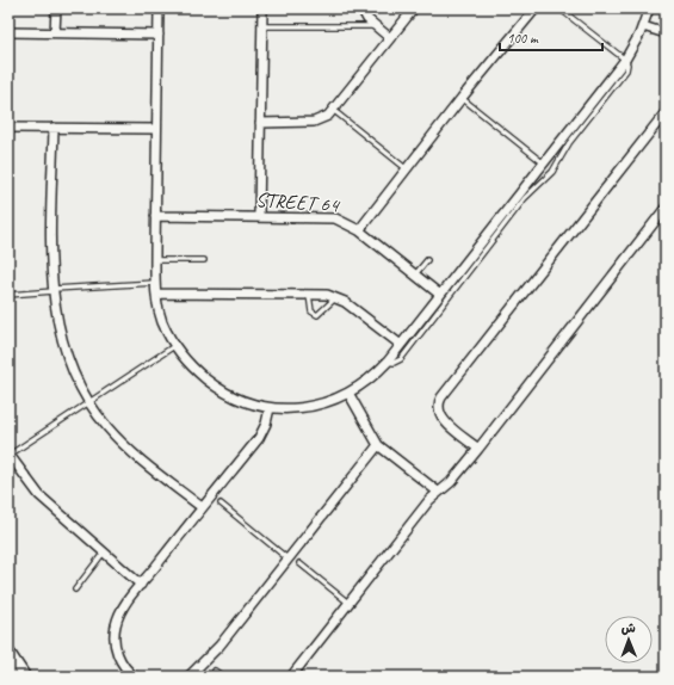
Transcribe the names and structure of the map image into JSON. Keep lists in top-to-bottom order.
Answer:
{
  "streets": {
    "street": ["STREET 64"]
  },
  "scale_bar": "100 m",
  "north": "top"
}
